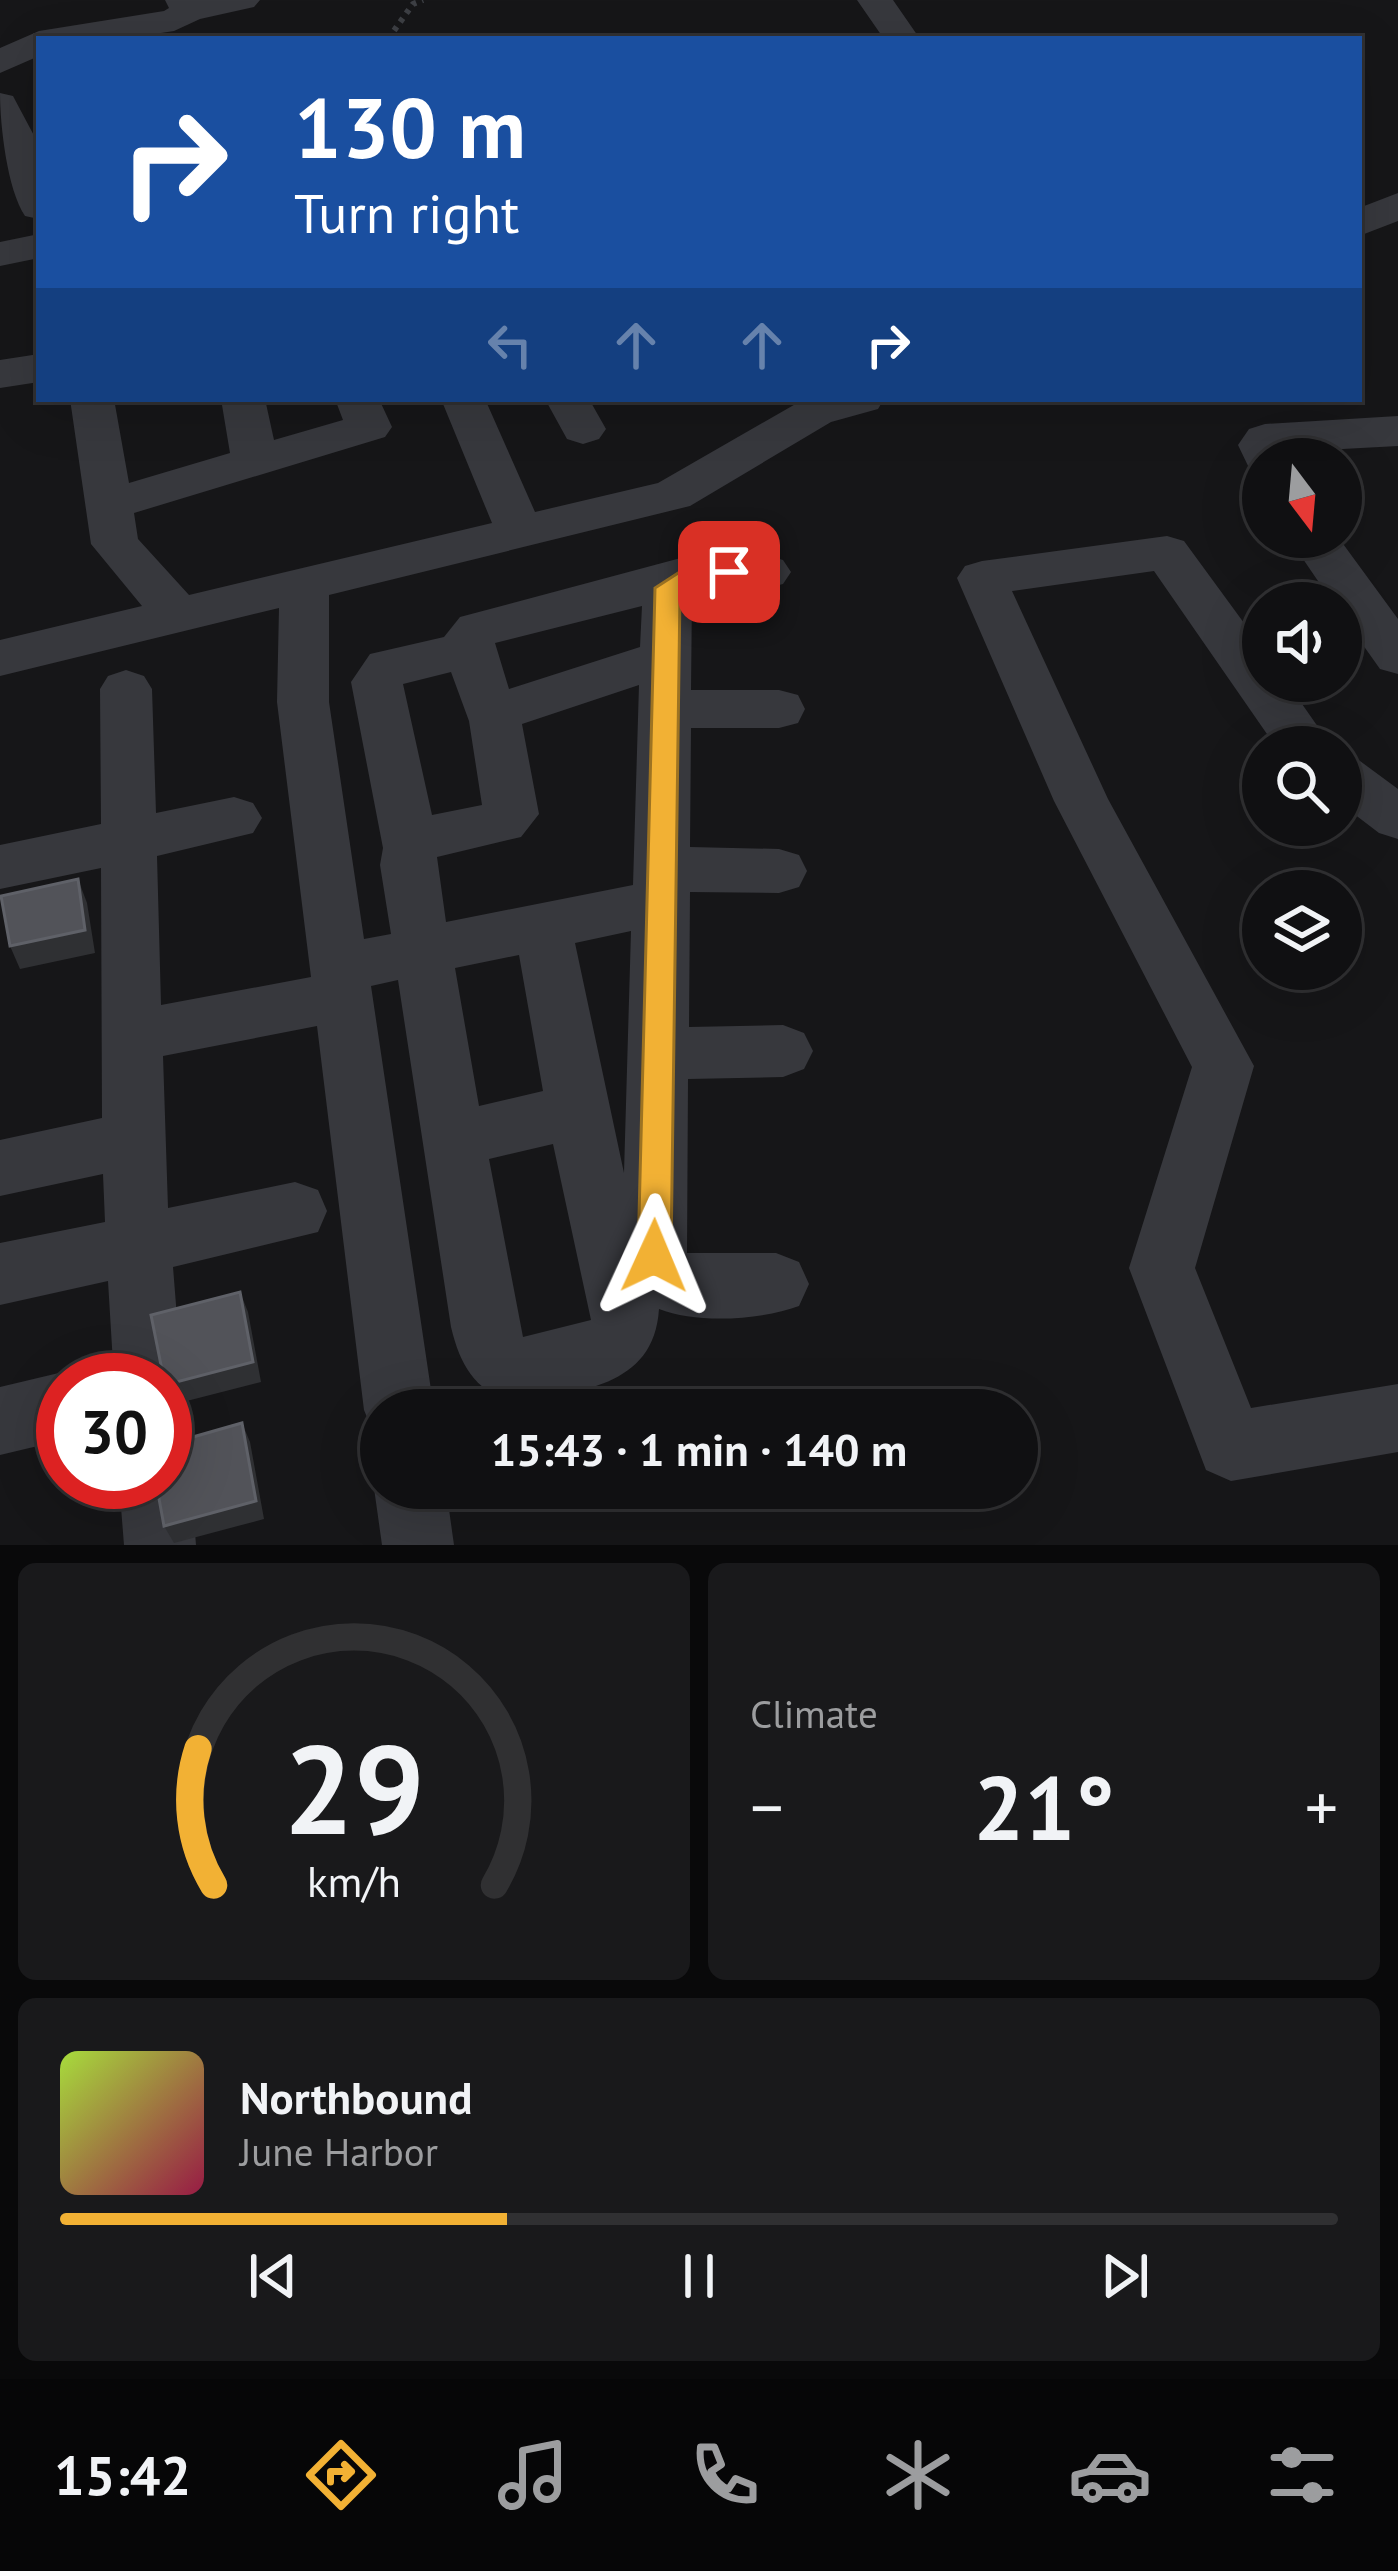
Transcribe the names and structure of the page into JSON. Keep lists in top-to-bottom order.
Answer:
{
  "north": "bottom",
  "page": {
    "turn": ["130 m", "Turn right"],
    "limit": "30",
    "trip": "15:43 · 1 min · 140 m",
    "tile": "Climate",
    "heat": ["−", "21°", "+"],
    "song": ["Northbound", "June Harbor"],
    "tabs": "15:42",
    "gauge": ["29", "km/h"]
  }
}
